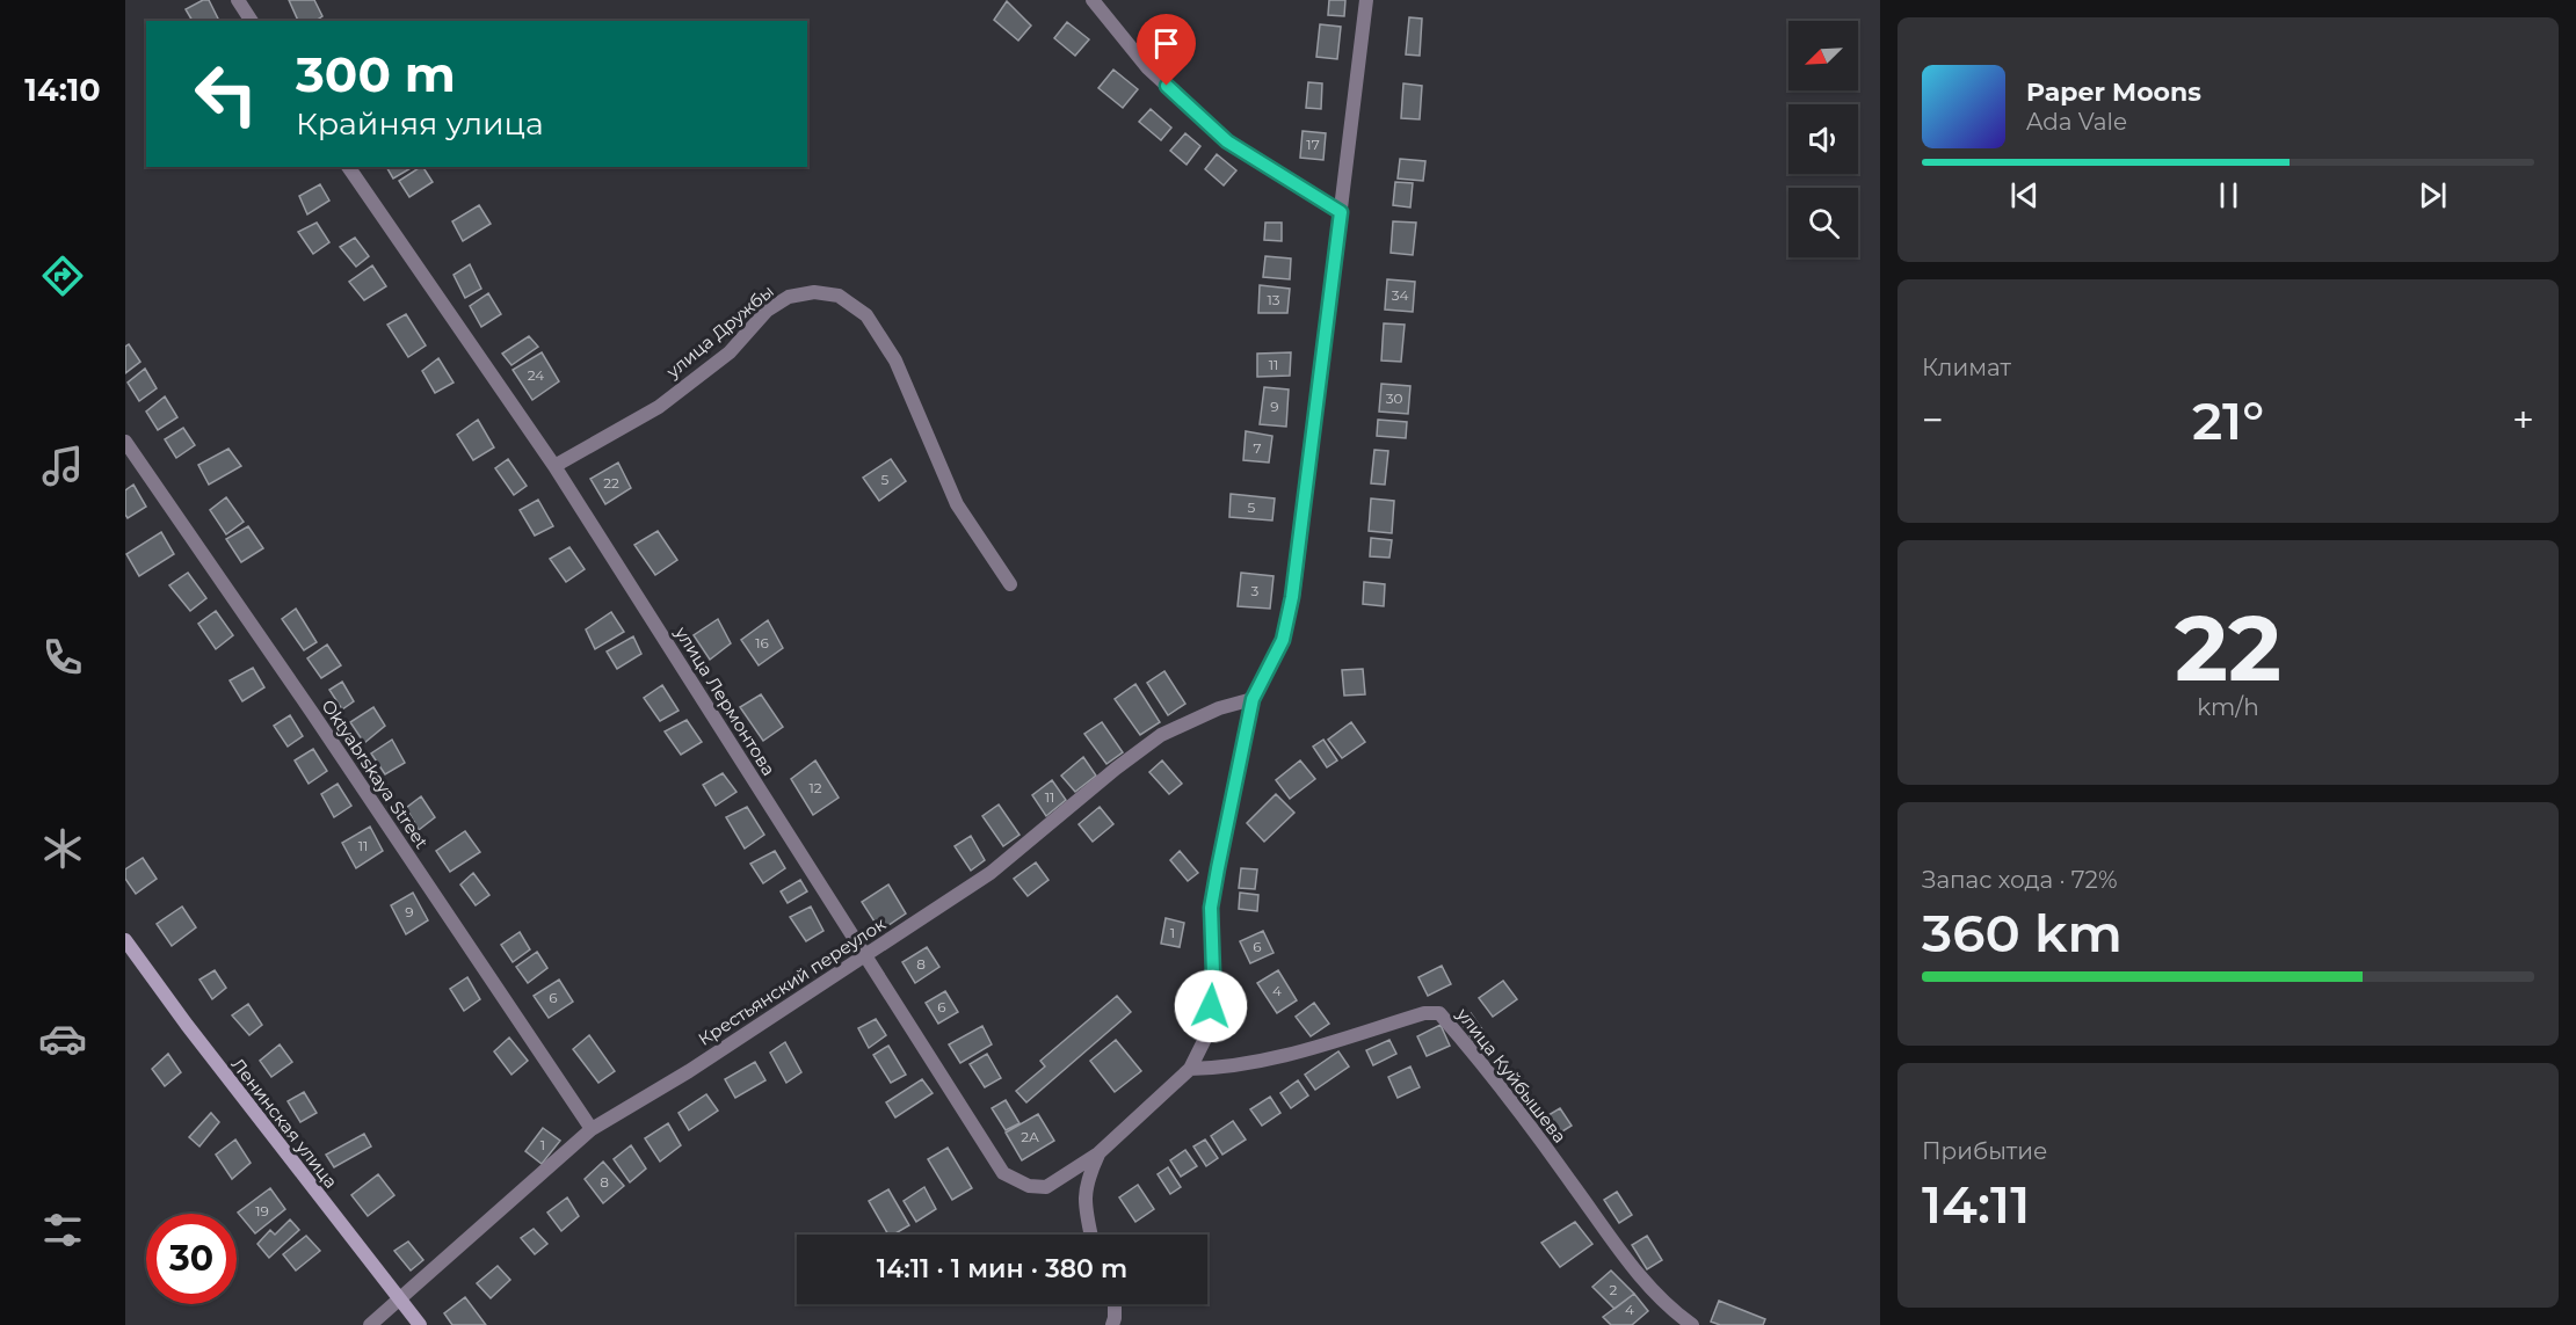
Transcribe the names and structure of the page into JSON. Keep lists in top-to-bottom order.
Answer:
{
  "streets": {
    "street": [
      "улица Дружбы",
      "улица Лермонтова",
      "Oktyabrskaya Street",
      "Крестьянский переулок",
      "улица Куйбышева",
      "Ленинская улица"
    ]
  },
  "crossings": [
    ["улица Дружбы", "улица Лермонтова"],
    ["улица Лермонтова", "Крестьянский переулок"],
    ["Oktyabrskaya Street", "Крестьянский переулок"],
    ["Крестьянский переулок", "Ленинская улица"]
  ],
  "house_numbers": [
    "17",
    "34",
    "13",
    "11",
    "24",
    "30",
    "9",
    "7",
    "5",
    "22",
    "5",
    "3",
    "16",
    "12",
    "11",
    "11",
    "9",
    "1",
    "6",
    "8",
    "4",
    "6",
    "6",
    "2А",
    "1",
    "8",
    "19",
    "2",
    "4"
  ],
  "north": "bottom left",
  "page": {
    "tabs": "14:10",
    "turn": ["300 m", "Крайняя улица"],
    "song": ["Paper Moons", "Ada Vale"],
    "tile": [
      "Климат",
      ["22", "km/h"],
      ["Запас хода · 72%", "360 km"],
      ["Прибытие", "14:11"]
    ],
    "heat": ["−", "21°", "+"],
    "limit": "30",
    "trip": "14:11 · 1 мин · 380 m"
  }
}
